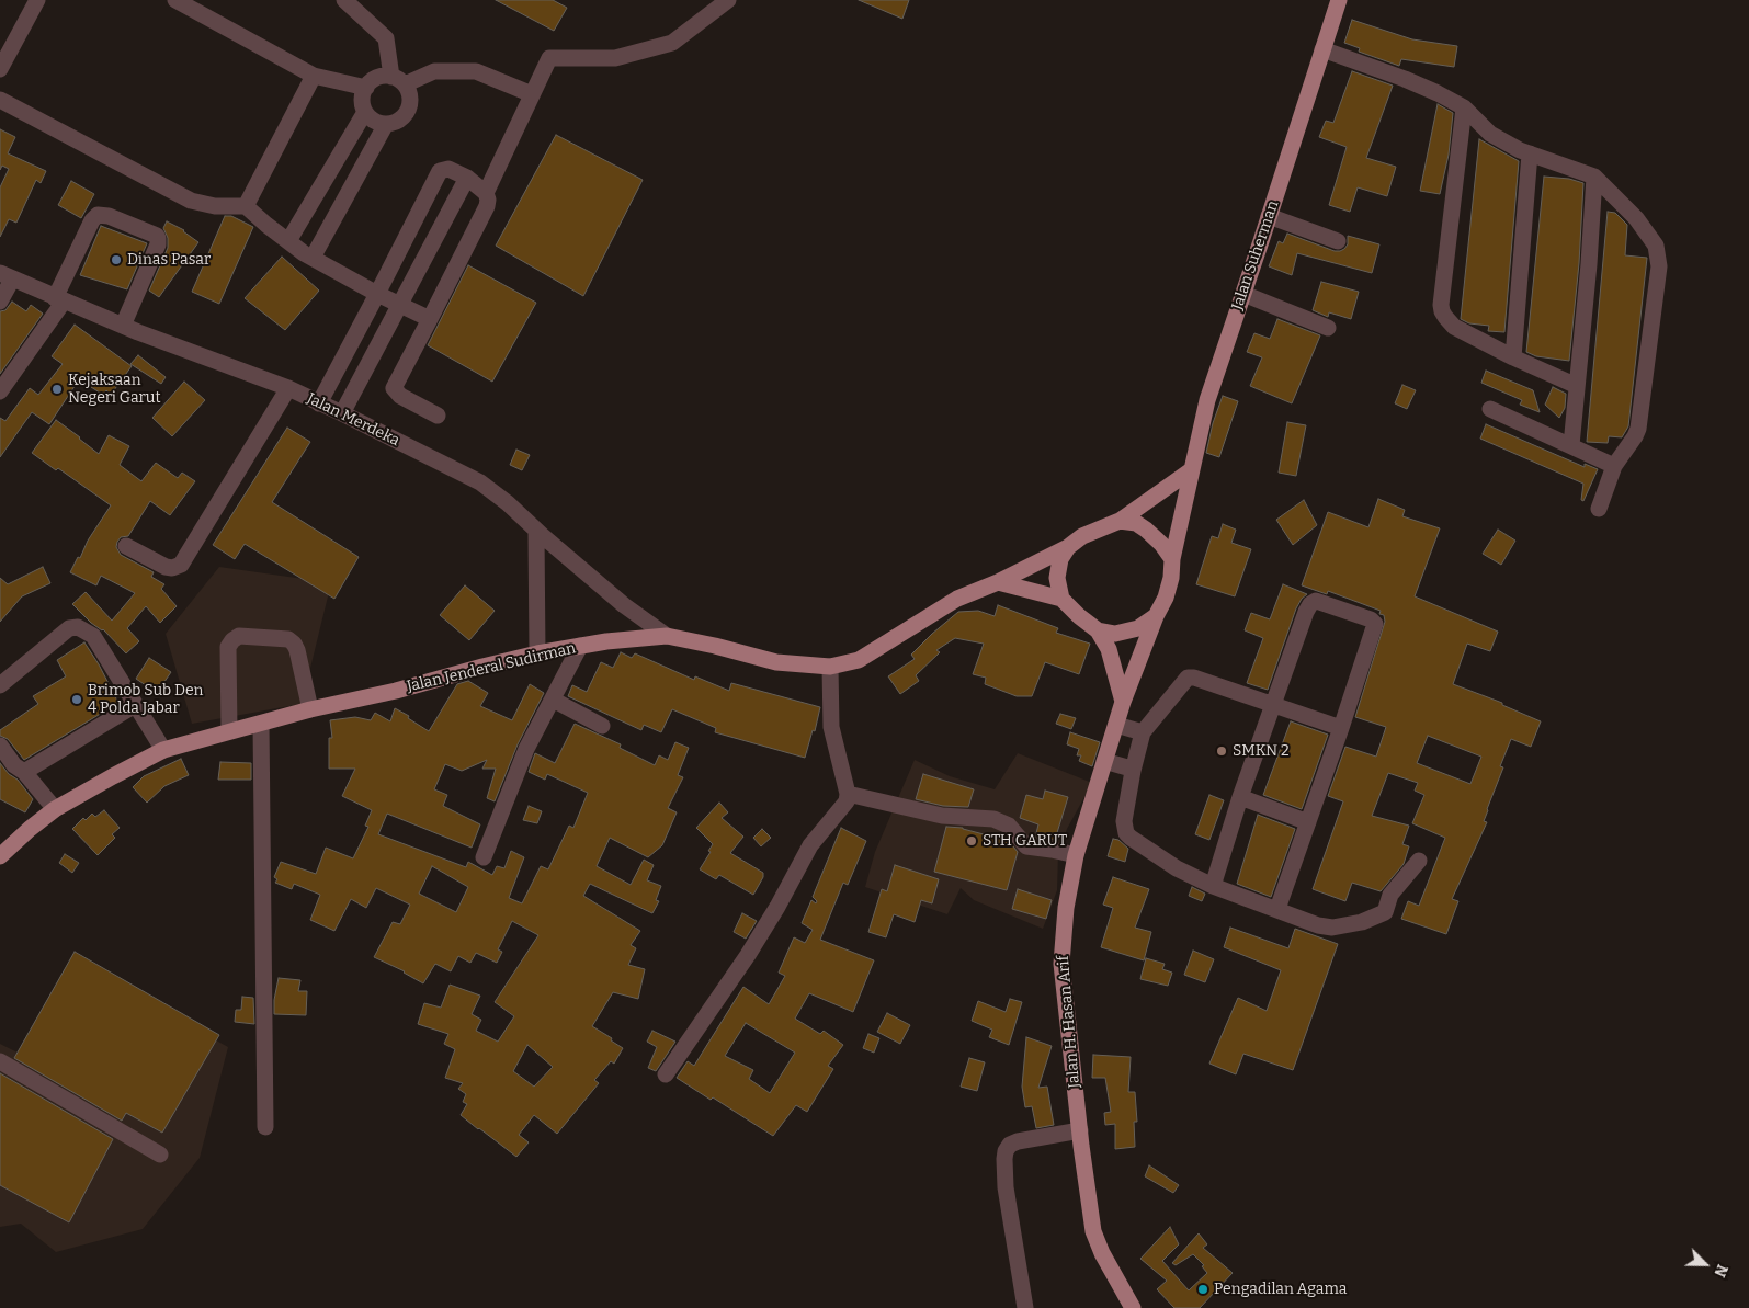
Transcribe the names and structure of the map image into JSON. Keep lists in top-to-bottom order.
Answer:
{
  "streets": {
    "main road": ["Jalan Suherman", "Jalan Jenderal Sudirman", "Jalan H. Hasan Arif"],
    "street": ["Jalan Merdeka"]
  },
  "crossings": [
    ["Jalan Suherman", "Jalan Jenderal Sudirman"],
    ["Jalan Suherman", "Jalan H. Hasan Arif"],
    ["Jalan Merdeka", "Jalan Jenderal Sudirman"],
    ["Jalan Jenderal Sudirman", "Jalan H. Hasan Arif"]
  ],
  "places": [
    "Dinas Pasar",
    "Kejaksaan Negeri Garut",
    "Brimob Sub Den 4 Polda Jabar",
    "SMKN 2",
    "STH GARUT",
    "Pengadilan Agama"
  ],
  "north": "bottom right"
}
